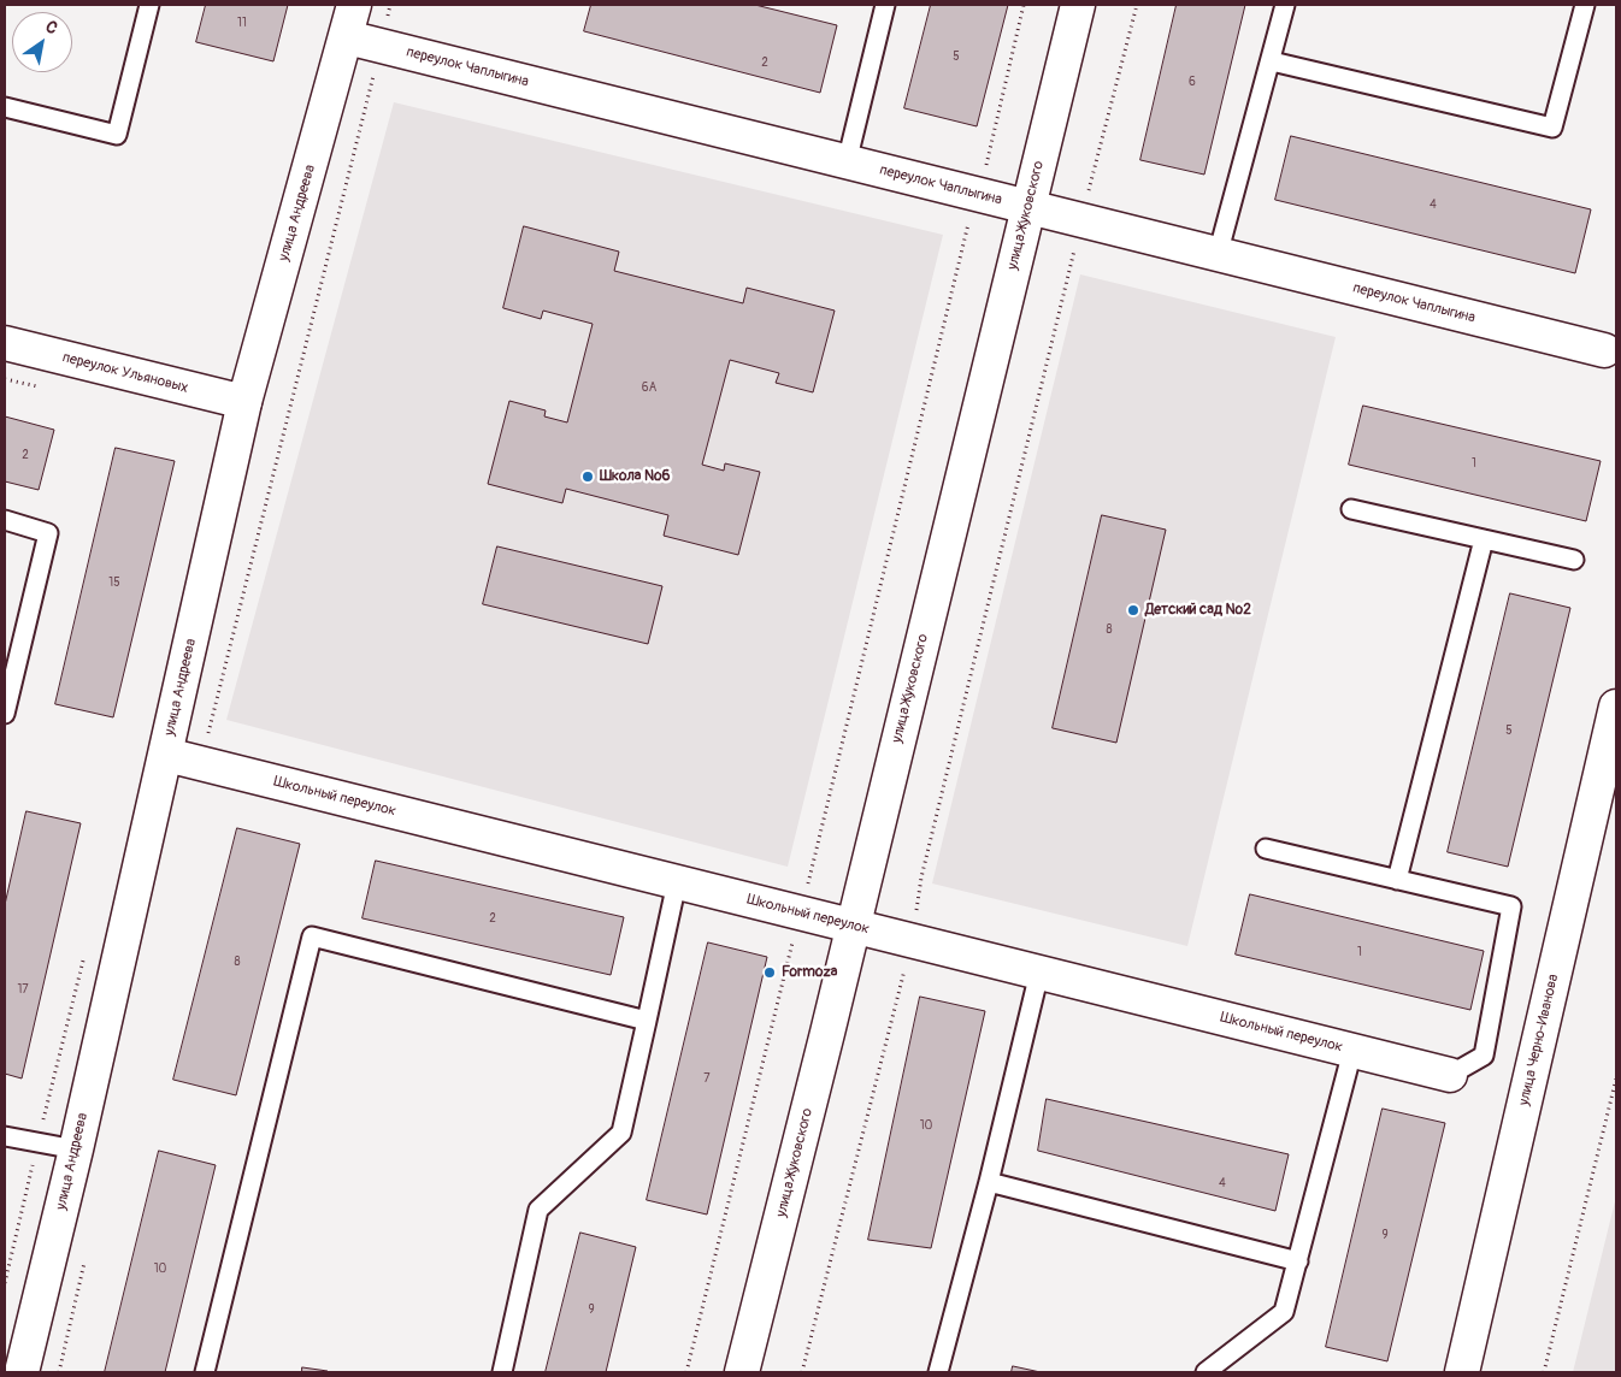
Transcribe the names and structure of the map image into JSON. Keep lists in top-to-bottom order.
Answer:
{
  "streets": {
    "street": [
      "переулок Чаплыгина",
      "улица Андреева",
      "улица Жуковского",
      "переулок Ульяновых",
      "Школьный переулок",
      "улица Черно-Иванова"
    ]
  },
  "crossings": [
    ["переулок Чаплыгина", "улица Андреева"],
    ["переулок Чаплыгина", "улица Жуковского"],
    ["улица Андреева", "переулок Ульяновых"],
    ["улица Андреева", "Школьный переулок"],
    ["улица Жуковского", "Школьный переулок"]
  ],
  "places": ["Школа №6", "Детский сад №2", "Formoza"],
  "house_numbers": [
    "11",
    "5",
    "2",
    "6",
    "4",
    "6А",
    "2",
    "1",
    "15",
    "8",
    "5",
    "2",
    "1",
    "8",
    "17",
    "7",
    "10",
    "4",
    "9",
    "10",
    "9"
  ],
  "north": "top right"
}
